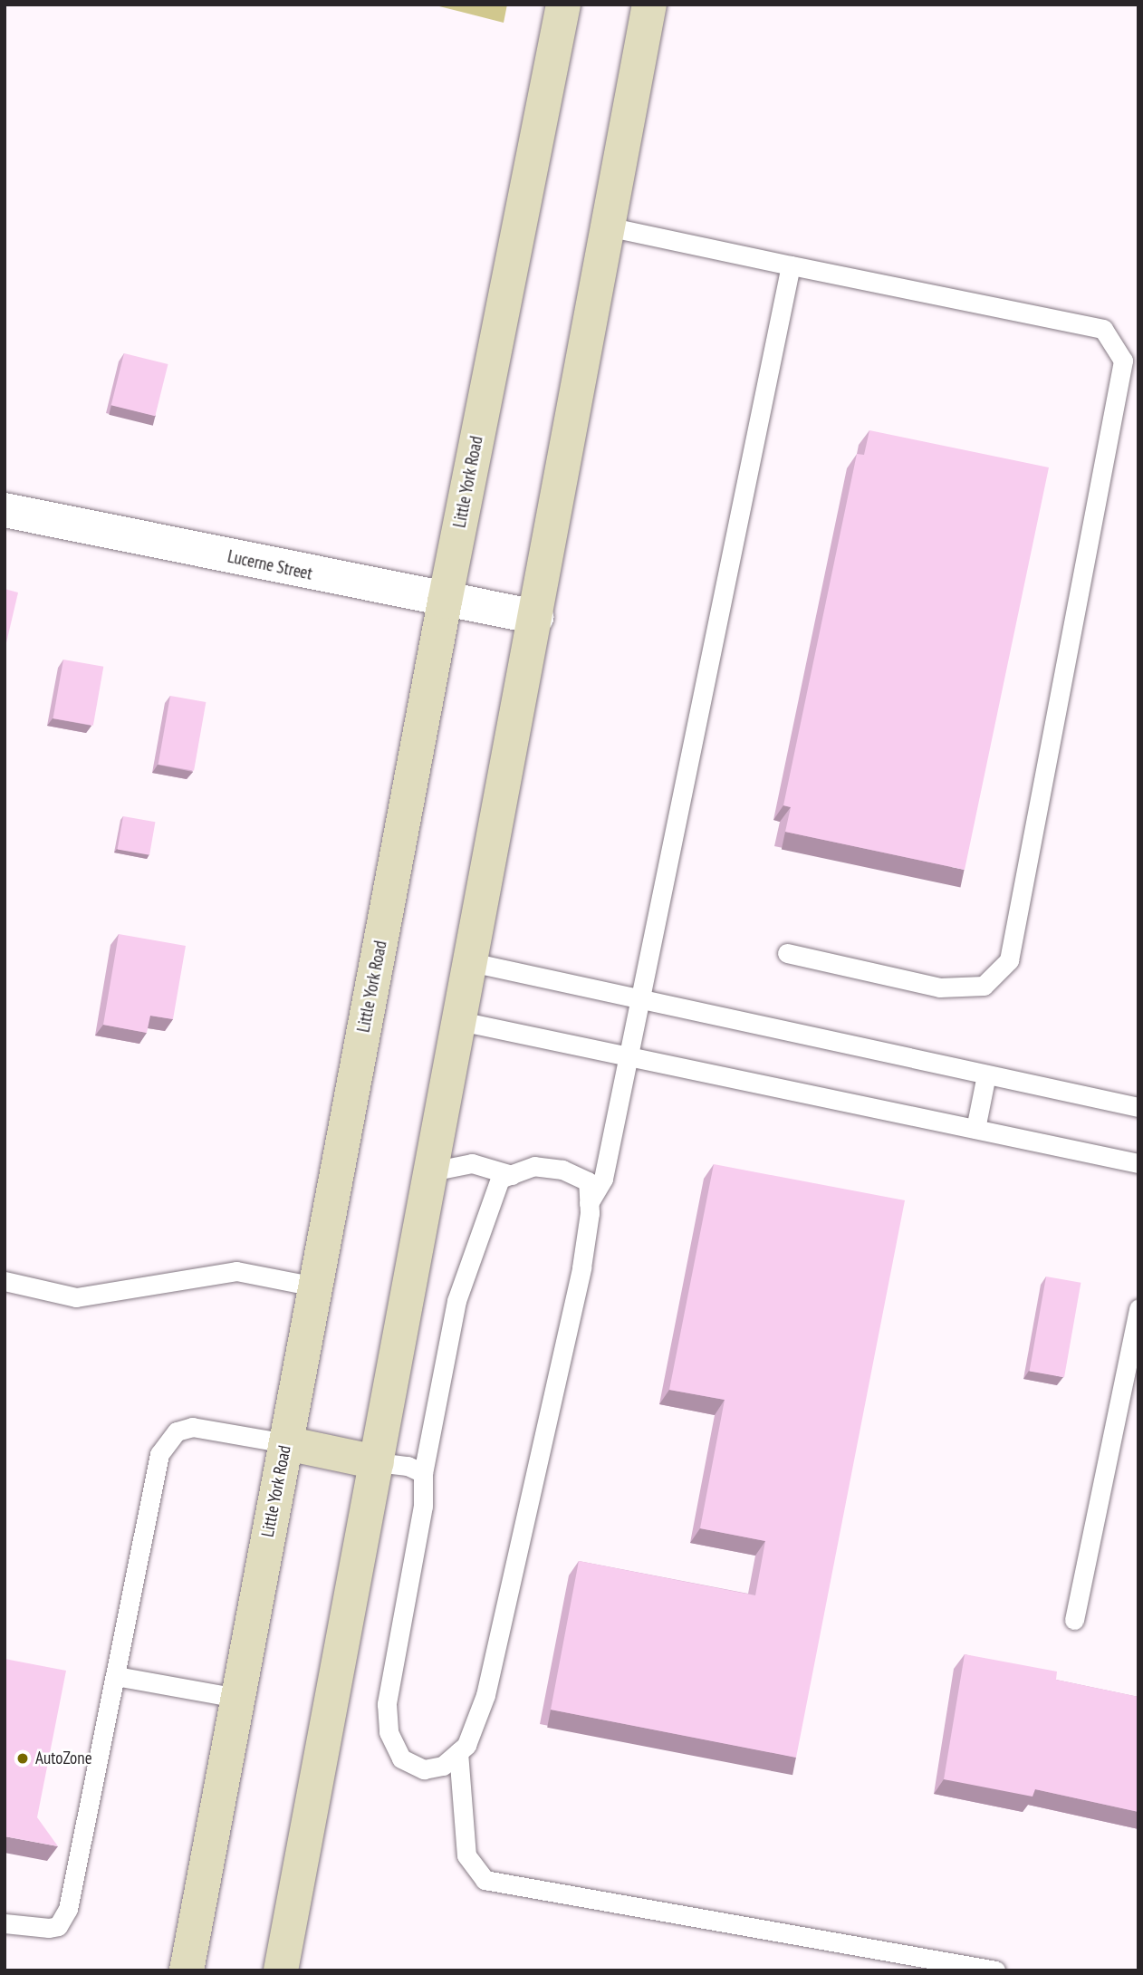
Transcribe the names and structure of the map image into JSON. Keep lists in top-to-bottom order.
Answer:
{
  "streets": {
    "main road": ["Little York Road"],
    "street": ["Lucerne Street"]
  },
  "crossings": [
    ["Little York Road", "Lucerne Street"]
  ],
  "places": ["AutoZone"]
}
